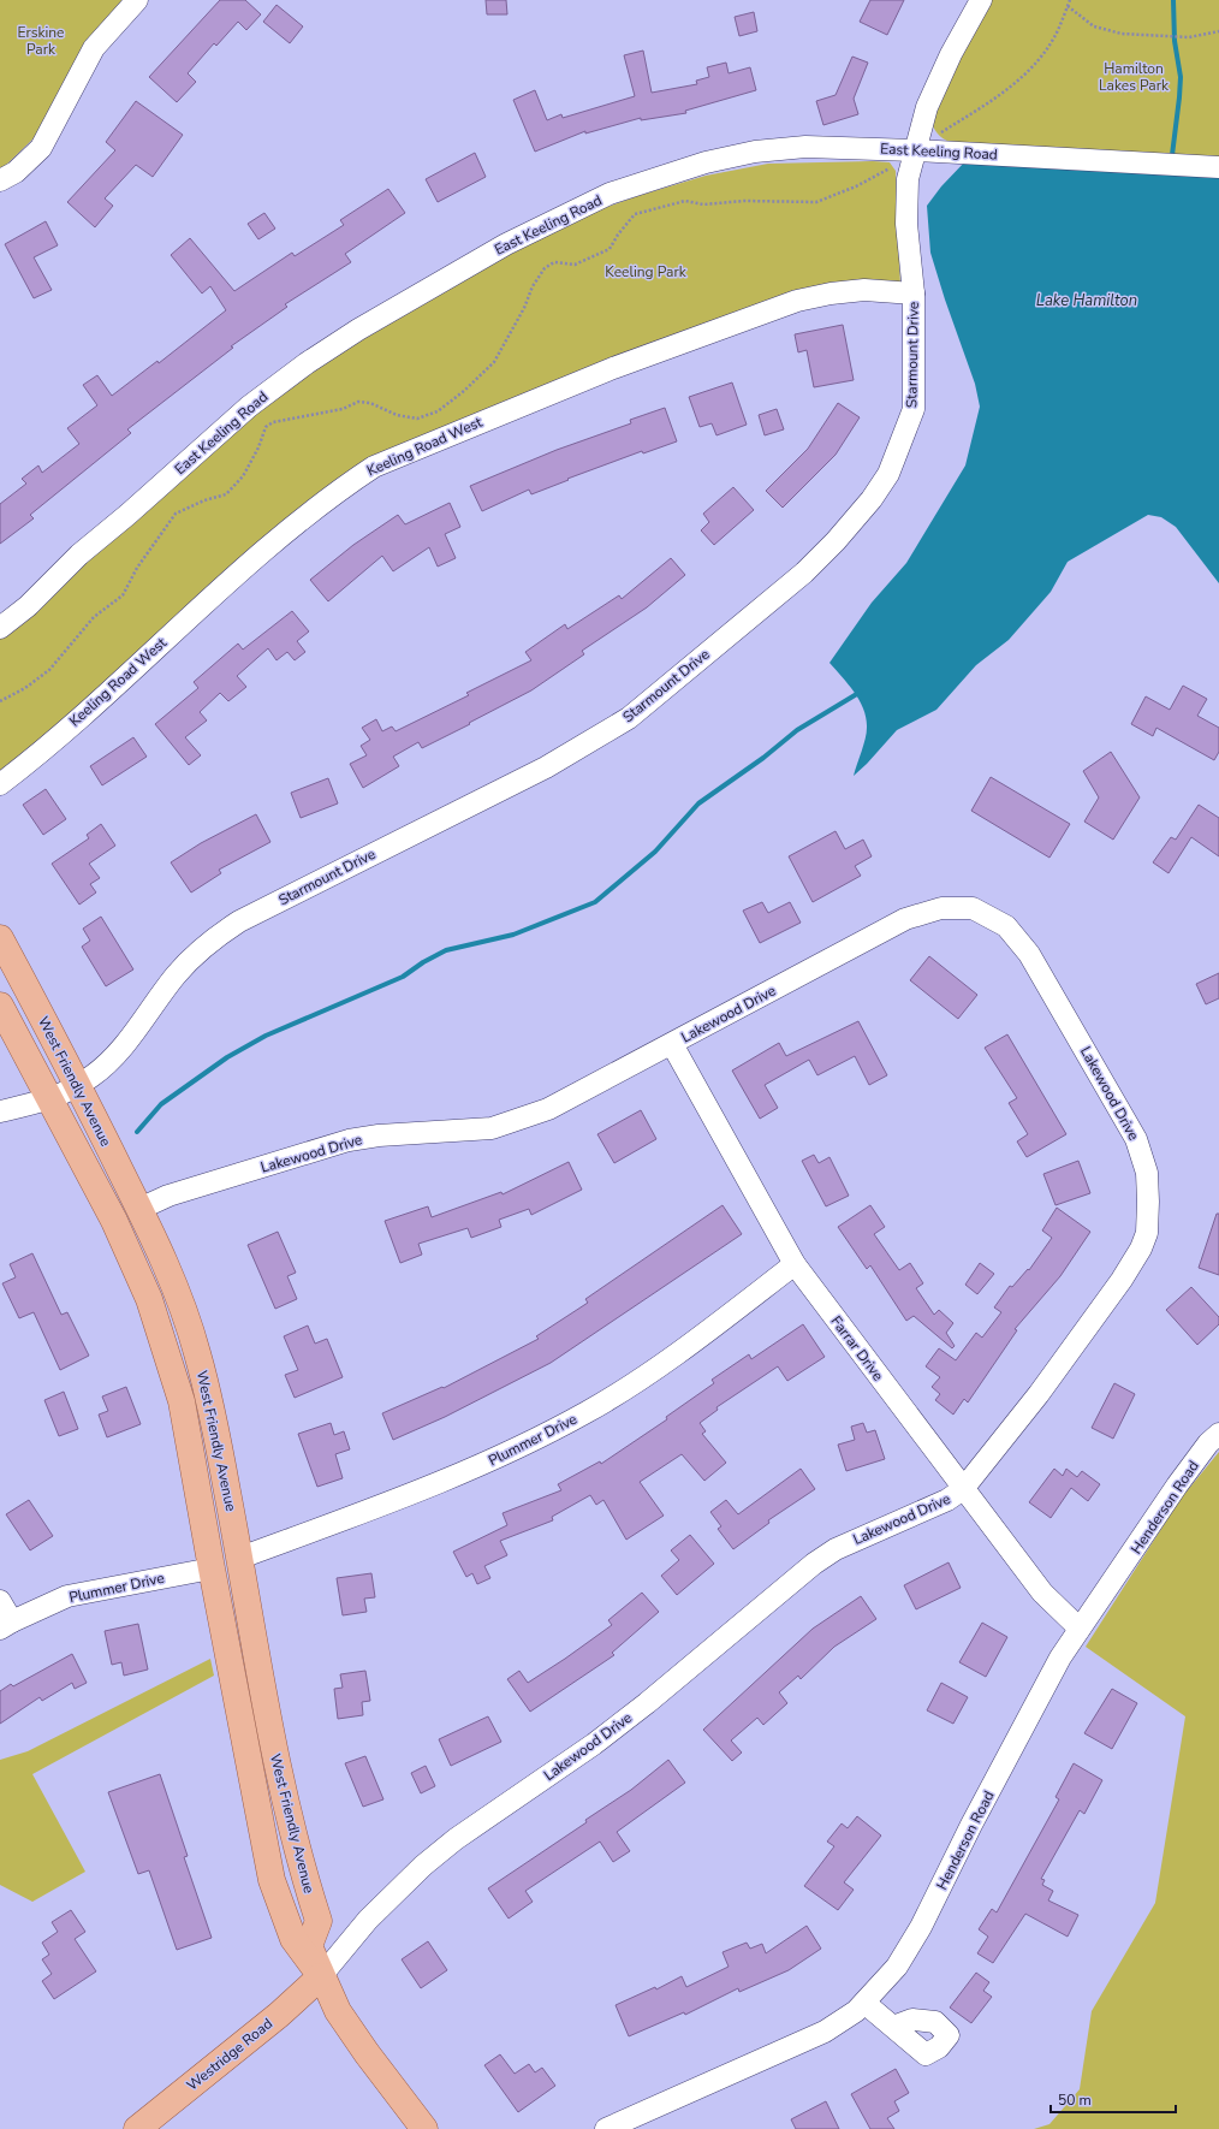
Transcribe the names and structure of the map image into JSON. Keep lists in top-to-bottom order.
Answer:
{
  "streets": {
    "main road": ["West Friendly Avenue", "Westridge Road"],
    "street": [
      "East Keeling Road",
      "Starmount Drive",
      "Keeling Road West",
      "Lakewood Drive",
      "Farrar Drive",
      "Plummer Drive",
      "Henderson Road"
    ]
  },
  "crossings": [
    ["East Keeling Road", "Starmount Drive"],
    ["Starmount Drive", "Keeling Road West"],
    ["Starmount Drive", "West Friendly Avenue"],
    ["Lakewood Drive", "West Friendly Avenue"],
    ["Lakewood Drive", "Farrar Drive"],
    ["Lakewood Drive", "Westridge Road"],
    ["West Friendly Avenue", "Plummer Drive"],
    ["West Friendly Avenue", "Westridge Road"],
    ["Farrar Drive", "Plummer Drive"],
    ["Farrar Drive", "Henderson Road"]
  ],
  "water": ["Lake Hamilton"],
  "parks": ["Erskine Park", "Hamilton Lakes Park", "Keeling Park"],
  "scale_bar": "50 m"
}
